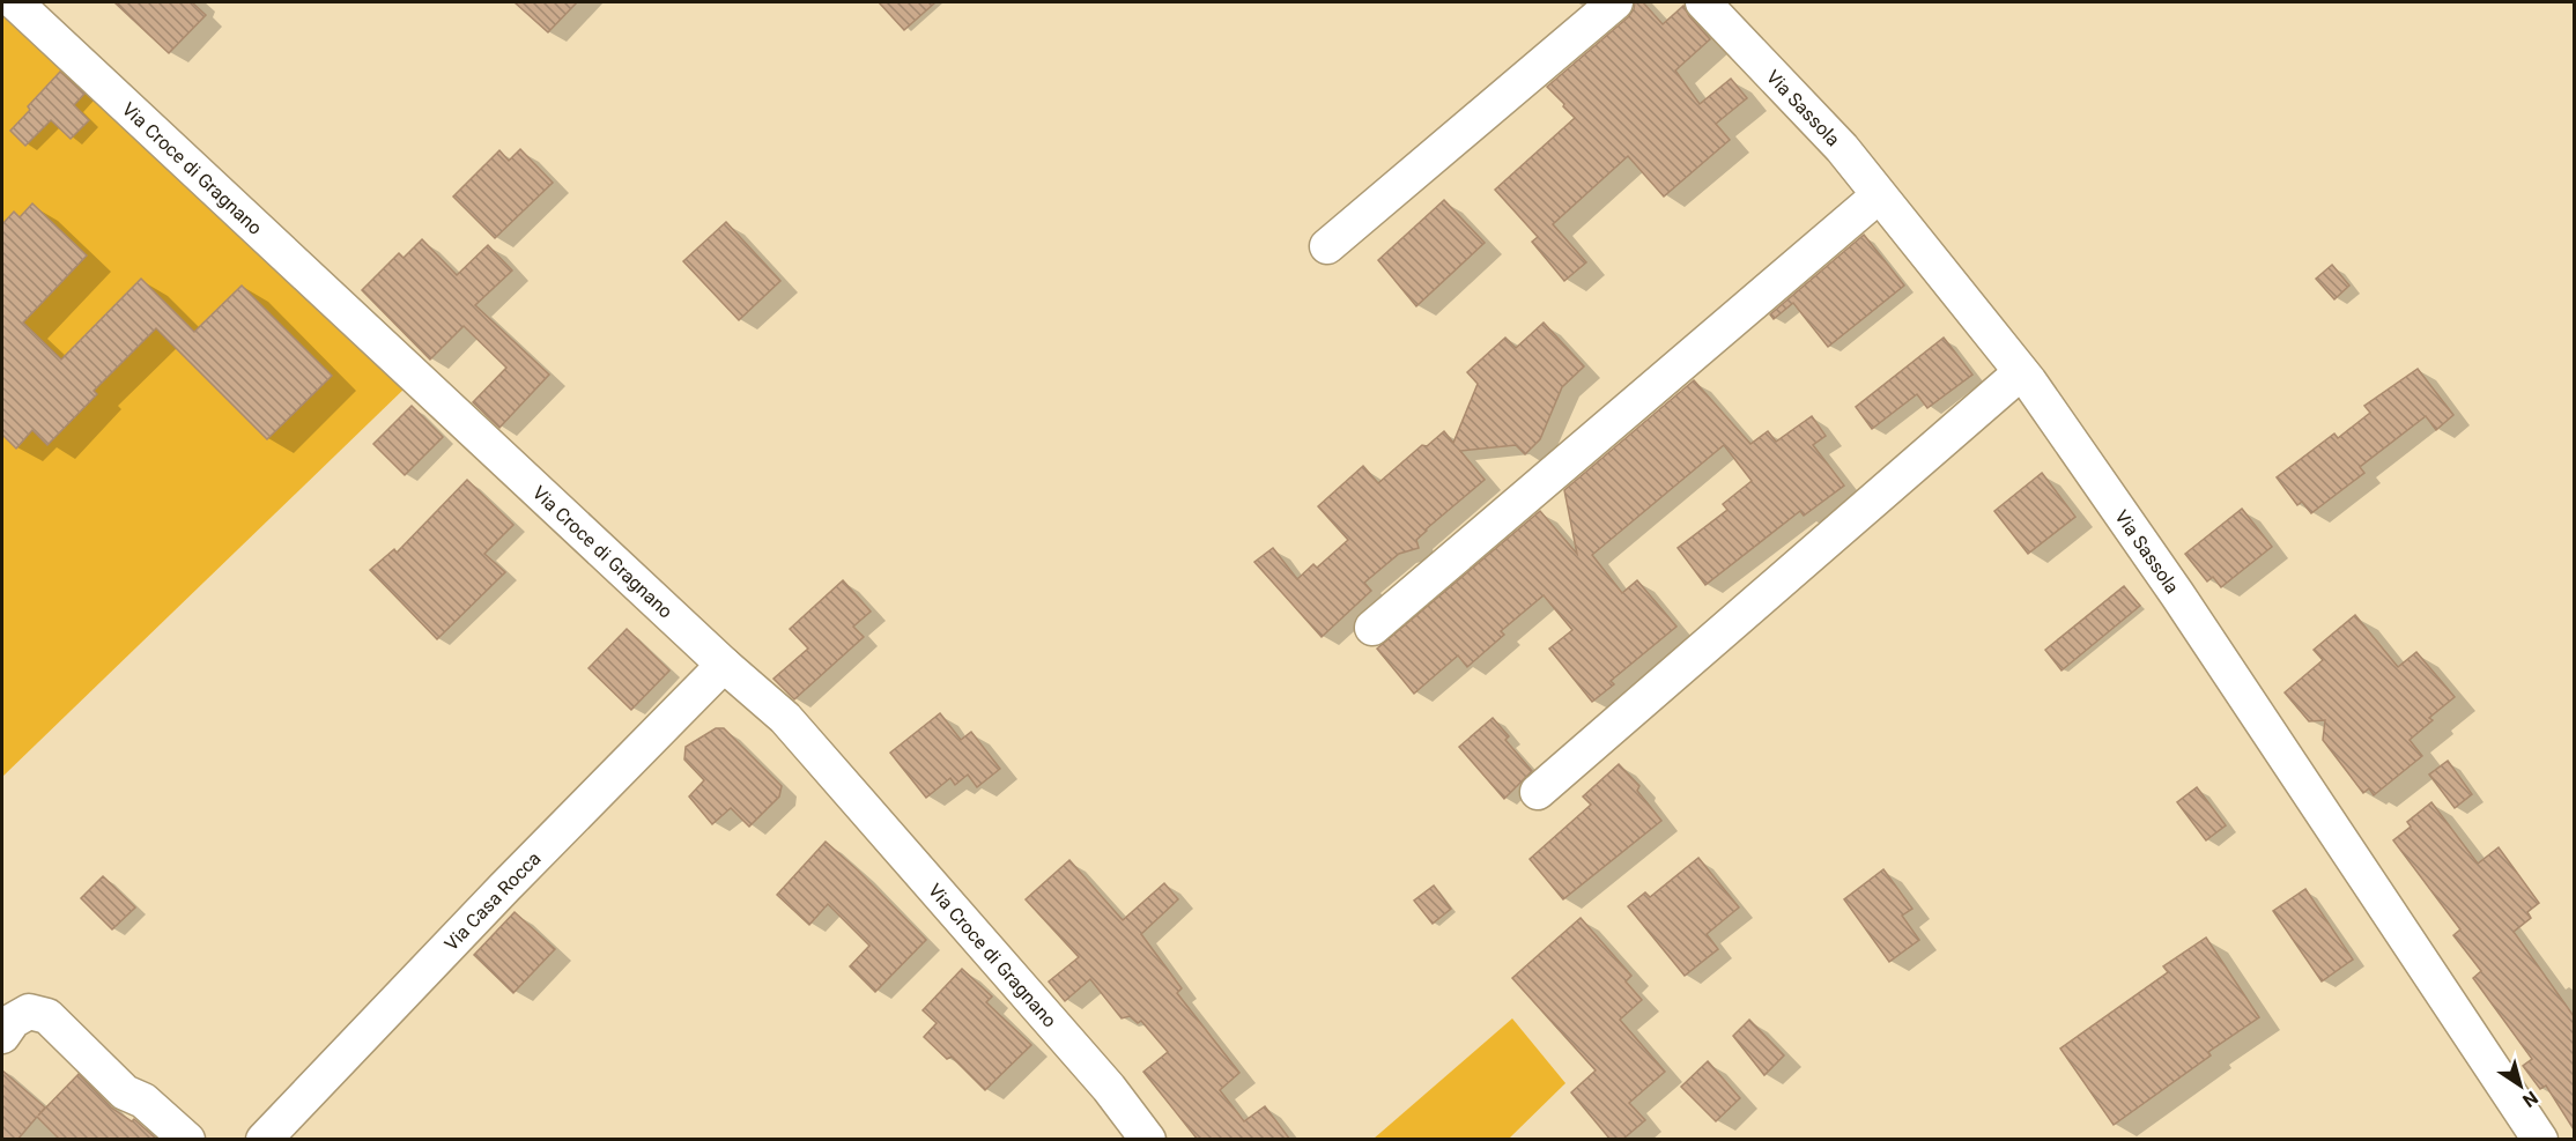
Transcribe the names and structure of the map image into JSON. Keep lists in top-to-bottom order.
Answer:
{
  "streets": {
    "street": ["Via Sassola", "Via Croce di Gragnano", "Via Casa Rocca"]
  },
  "crossings": [
    ["Via Croce di Gragnano", "Via Casa Rocca"]
  ],
  "north": "bottom right"
}
